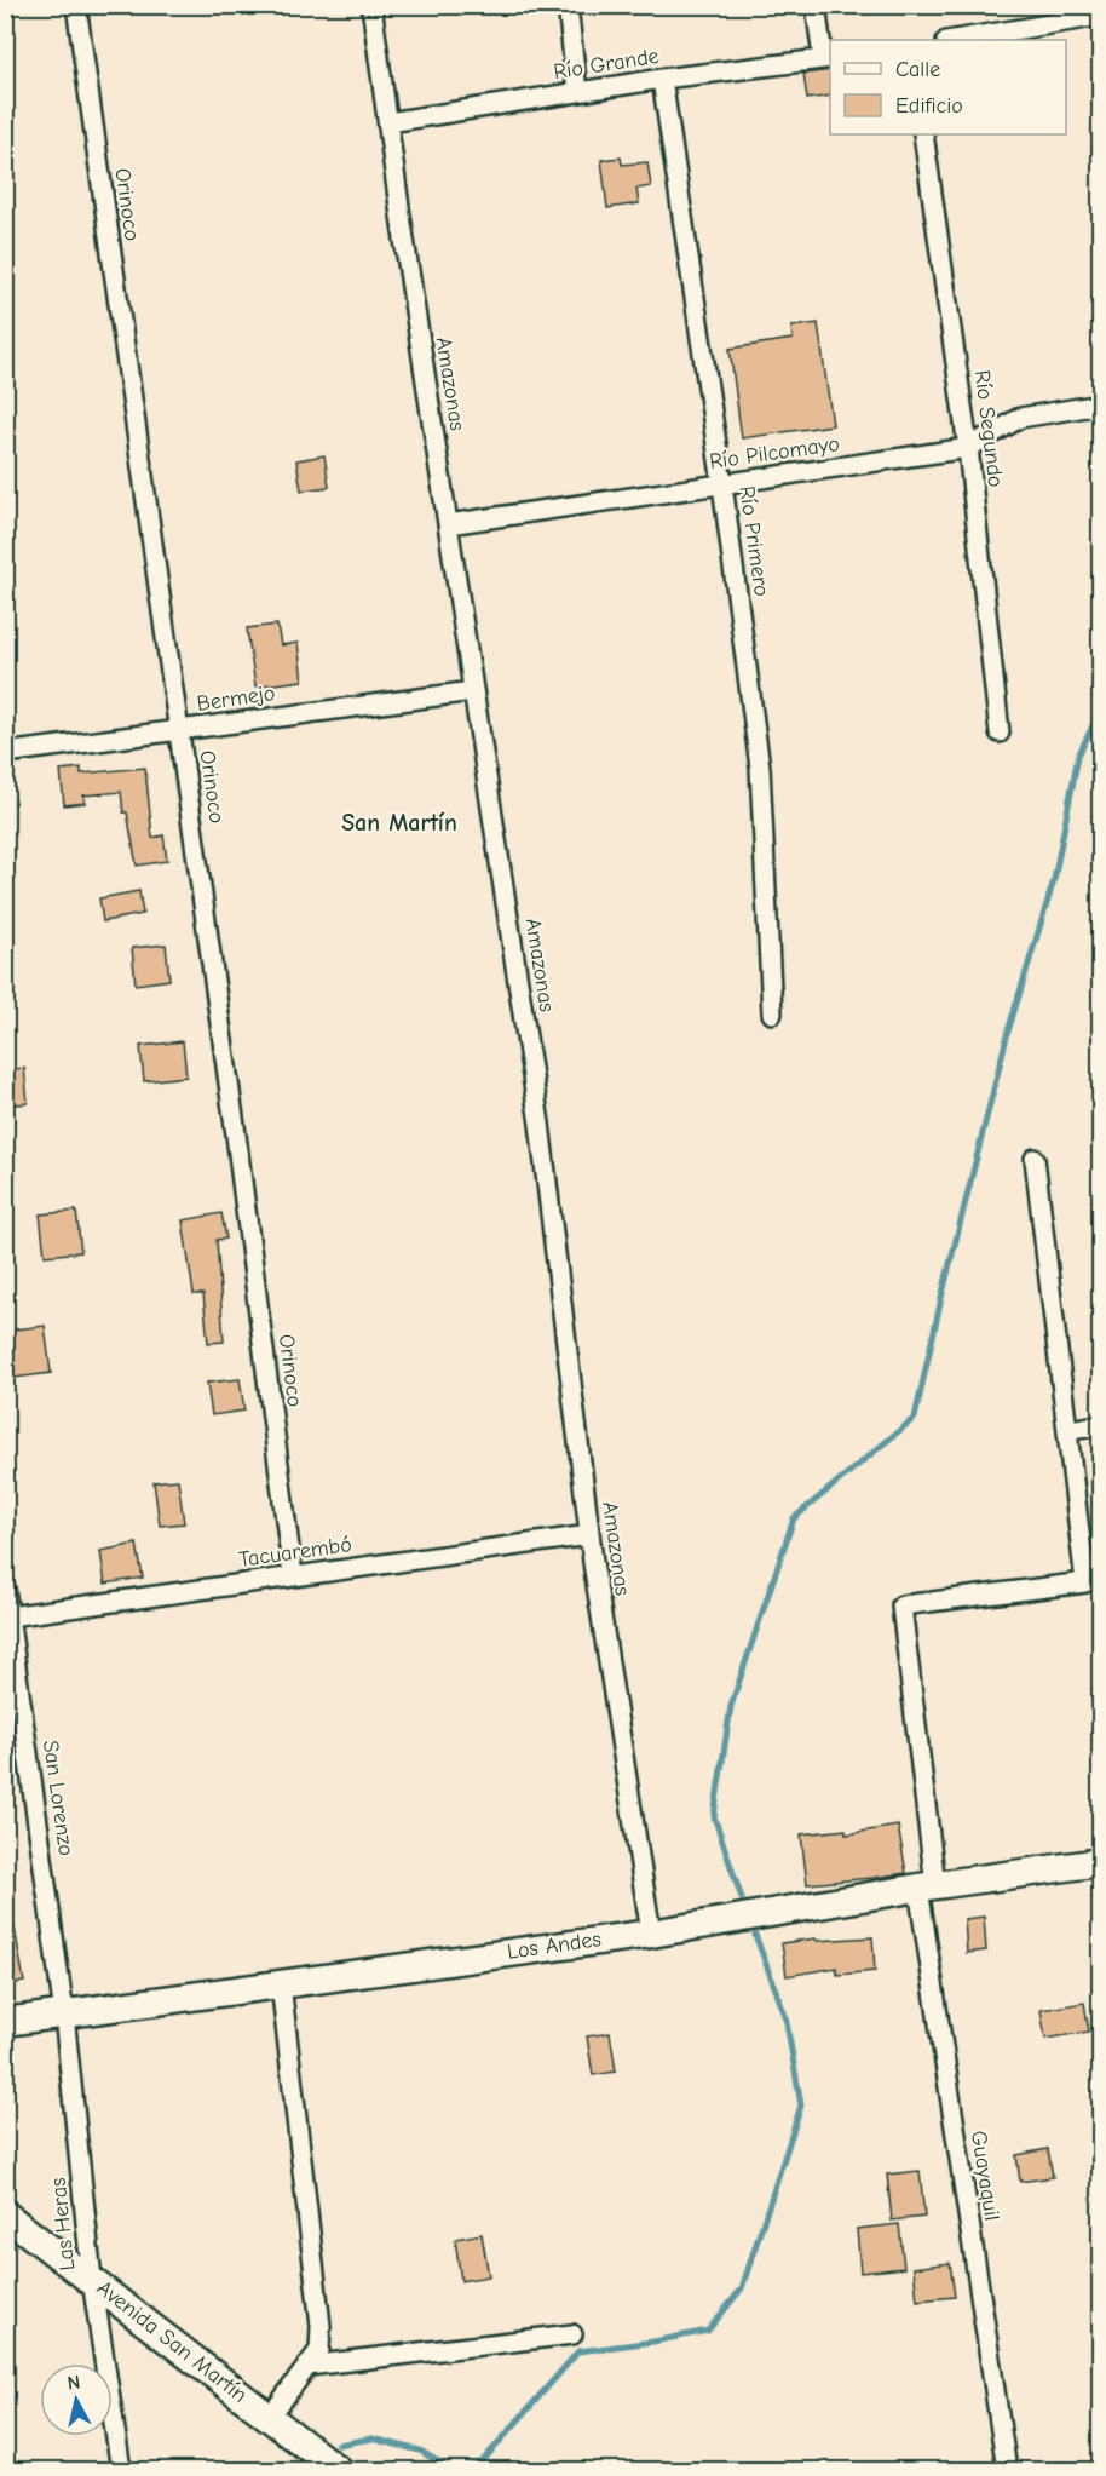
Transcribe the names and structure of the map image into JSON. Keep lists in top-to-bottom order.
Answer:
{
  "streets": {
    "main road": ["Los Andes", "Avenida San Martín"],
    "street": [
      "Río Grande",
      "Orinoco",
      "Amazonas",
      "Río Segundo",
      "Río Pilcomayo",
      "Río Primero",
      "Bermejo",
      "Tacuarembó",
      "San Lorenzo",
      "Guayaquil",
      "Las Heras"
    ]
  },
  "crossings": [
    ["Río Grande", "Amazonas"],
    ["Río Grande", "Río Primero"],
    ["Orinoco", "Bermejo"],
    ["Orinoco", "Tacuarembó"],
    ["Amazonas", "Río Pilcomayo"],
    ["Amazonas", "Bermejo"],
    ["Amazonas", "Tacuarembó"],
    ["Amazonas", "Los Andes"],
    ["Río Segundo", "Río Pilcomayo"],
    ["Río Pilcomayo", "Río Primero"],
    ["Tacuarembó", "San Lorenzo"],
    ["San Lorenzo", "Los Andes"],
    ["San Lorenzo", "Las Heras"],
    ["Los Andes", "Guayaquil"],
    ["Los Andes", "Las Heras"],
    ["Las Heras", "Avenida San Martín"]
  ],
  "districts": ["San Martín"],
  "legend": ["Calle", "Edificio"],
  "north": "top"
}
